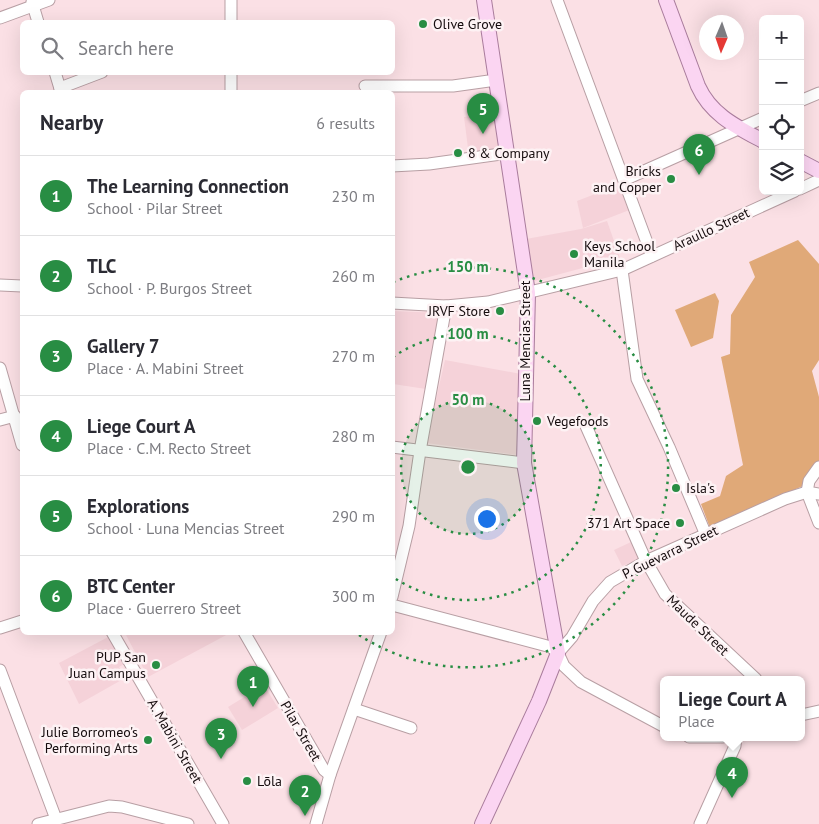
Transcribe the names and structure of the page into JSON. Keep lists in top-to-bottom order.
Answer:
{
  "streets": {
    "main road": ["Luna Mencias Street", "P. Guevarra Street"],
    "street": [
      "Araullo Street",
      "Maude Street",
      "Pilar Street",
      "A. Mabini Street"
    ]
  },
  "crossings": [
    ["Araullo Street", "Luna Mencias Street"],
    ["Luna Mencias Street", "P. Guevarra Street"],
    ["P. Guevarra Street", "Maude Street"]
  ],
  "places": [
    "Olive Grove",
    "8 & Company",
    "Bricks and Copper",
    "Keys School Manila",
    "JRVF Store",
    "Vegefoods",
    "Isla's",
    "371 Art Space",
    "PUP San Juan Campus",
    "Julie Borromeo's Performing Arts",
    "Lōla"
  ],
  "north": "bottom",
  "page": {
    "map_buttons": ["+", "−"],
    "search": "Search here",
    "heading": ["Nearby", "6 results"],
    "pins": [
      "5",
      "6",
      "1",
      "3",
      "4",
      "2"
    ],
    "list": [
      {
        "mark": "1",
        "name": "The Learning Connection",
        "note": "School · Pilar Street",
        "value": "230 m"
      },
      {
        "mark": "2",
        "name": "TLC",
        "note": "School · P. Burgos Street",
        "value": "260 m"
      },
      {
        "mark": "3",
        "name": "Gallery 7",
        "note": "Place · A. Mabini Street",
        "value": "270 m"
      },
      {
        "mark": "4",
        "name": "Liege Court A",
        "note": "Place · C.M. Recto Street",
        "value": "280 m"
      },
      {
        "mark": "5",
        "name": "Explorations",
        "note": "School · Luna Mencias Street",
        "value": "290 m"
      },
      {
        "mark": "6",
        "name": "BTC Center",
        "note": "Place · Guerrero Street",
        "value": "300 m"
      }
    ],
    "popup": ["Liege Court A", "Place"]
  },
  "rings": ["150 m", "100 m", "50 m"]
}
